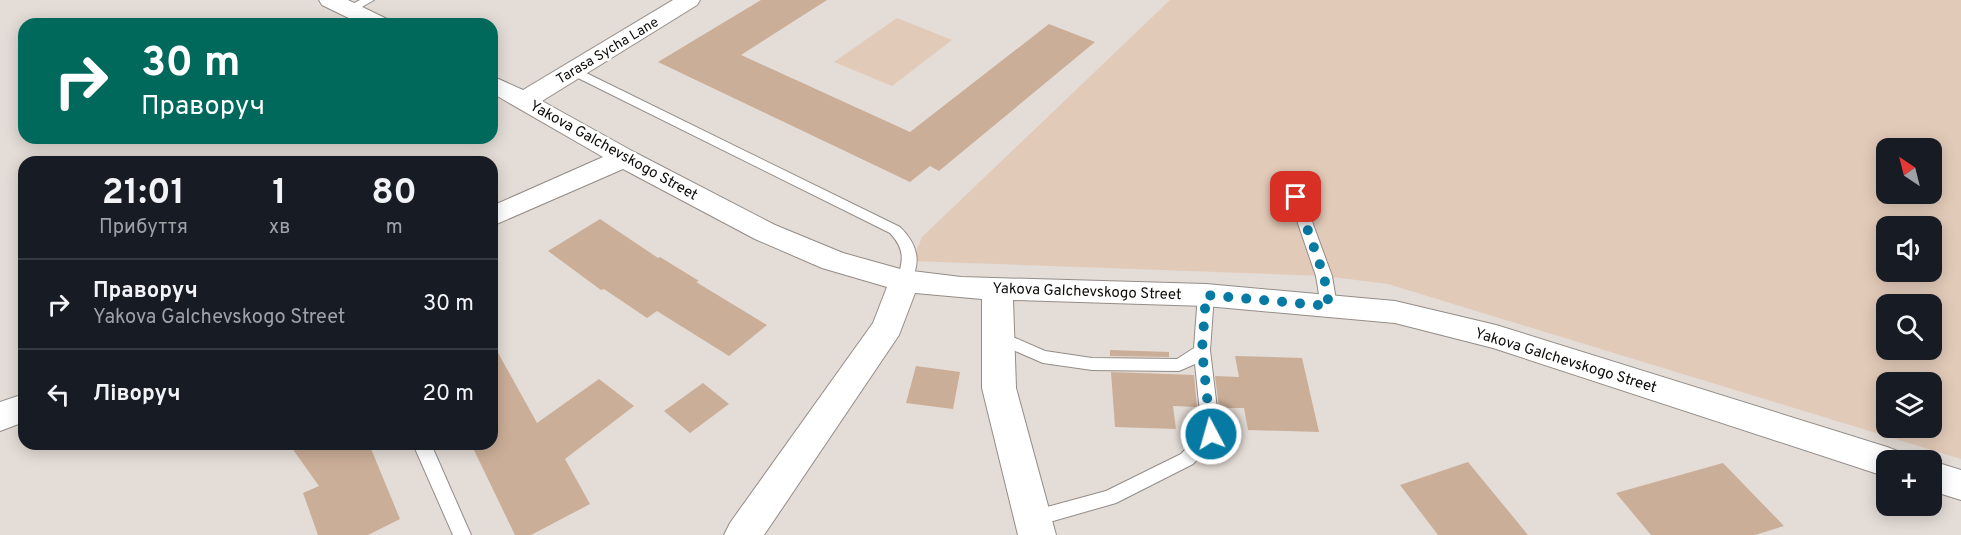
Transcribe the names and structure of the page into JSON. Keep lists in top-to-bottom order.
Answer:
{
  "streets": {
    "street": ["Tarasa Sycha Lane", "Yakova Galchevskogo Street"]
  },
  "crossings": [
    ["Tarasa Sycha Lane", "Yakova Galchevskogo Street"]
  ],
  "north": "top left",
  "page": {
    "turn": ["30 m", "Праворуч"],
    "map_buttons": "+",
    "eta": [
      "21:01",
      "Прибуття",
      "1",
      "хв",
      "80",
      "m"
    ],
    "list": [
      {
        "name": "Праворуч",
        "note": "Yakova Galchevskogo Street",
        "value": "30 m"
      },
      {
        "name": "Ліворуч",
        "value": "20 m"
      }
    ]
  }
}
